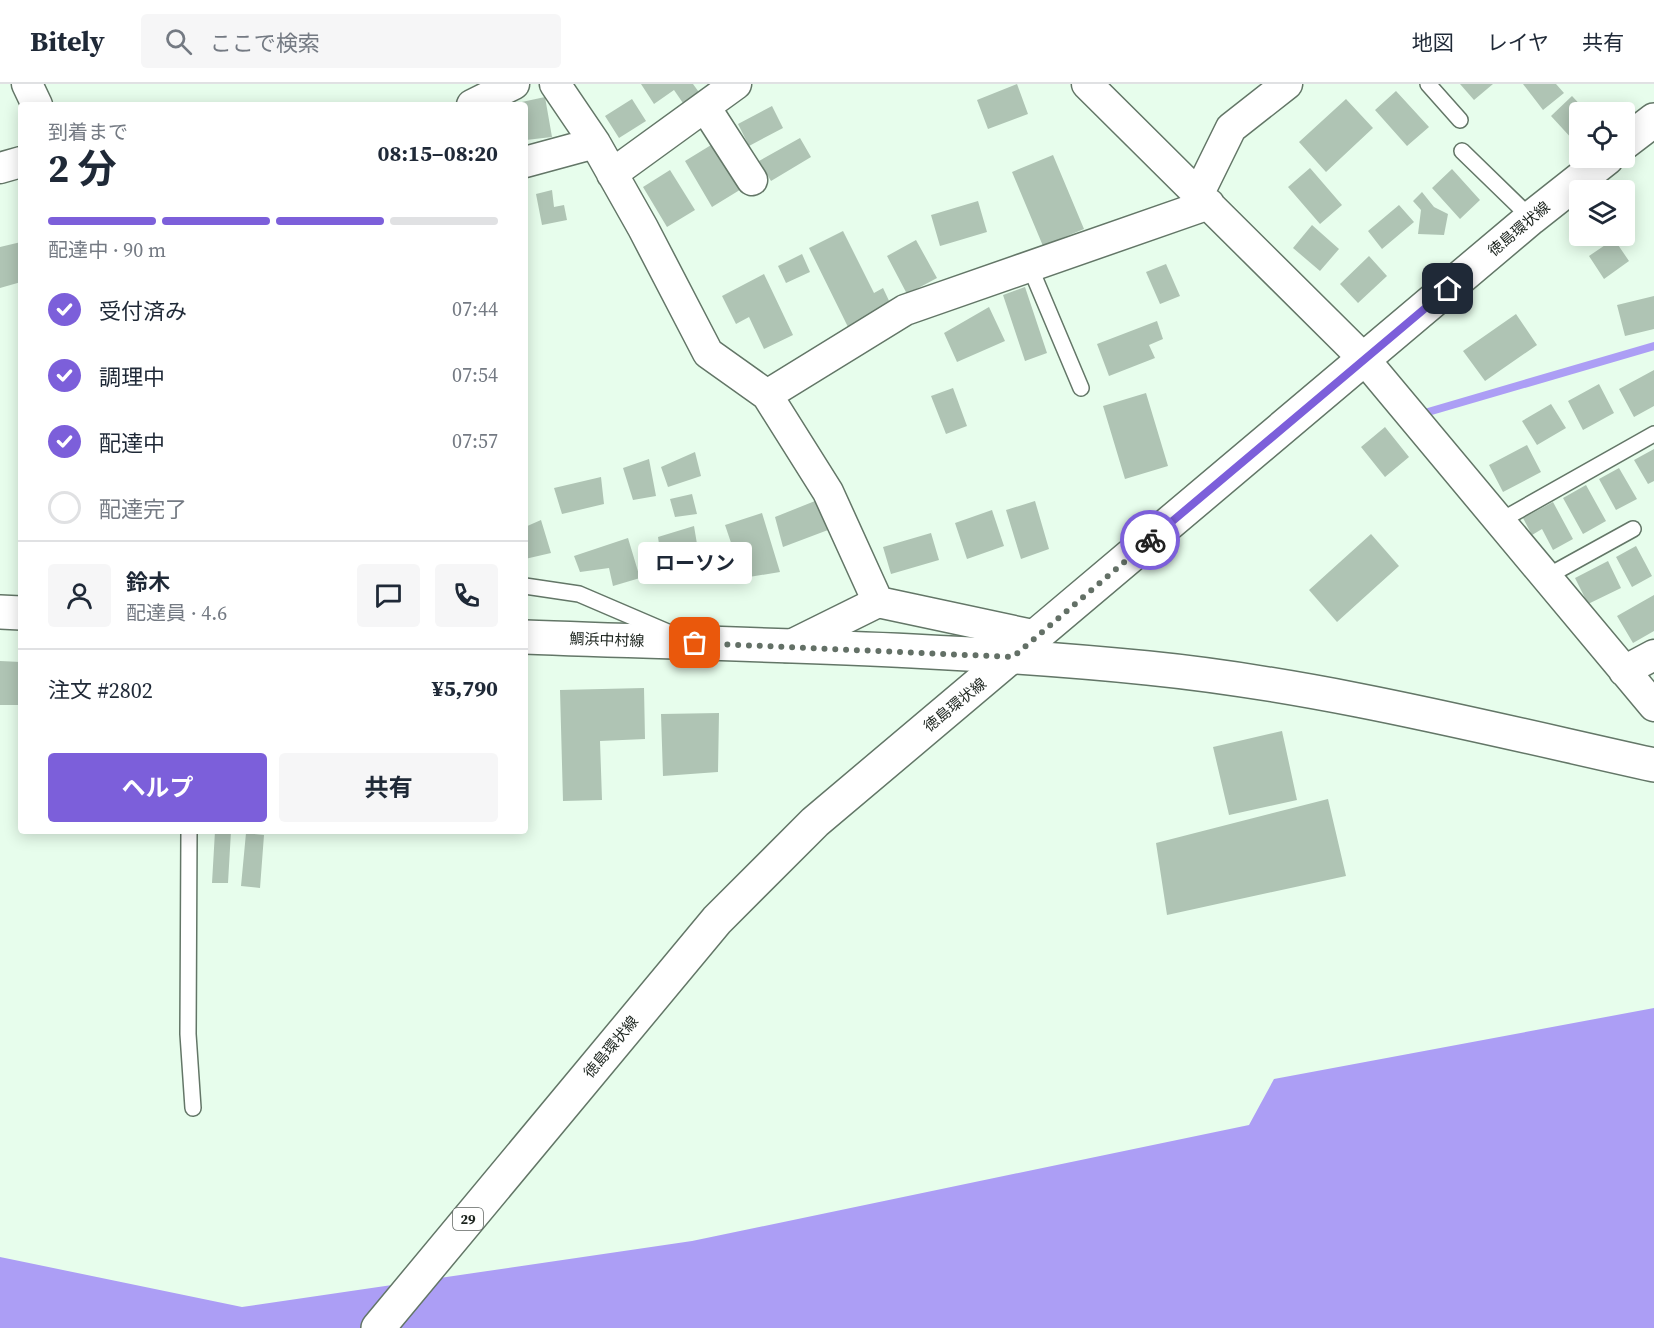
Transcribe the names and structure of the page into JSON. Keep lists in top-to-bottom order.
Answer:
{
  "streets": {
    "main road": ["徳島環状線", "鯛浜中村線", "29"]
  },
  "crossings": [
    ["徳島環状線", "鯛浜中村線"]
  ],
  "places": ["ローソン"],
  "page": {
    "header": "Bitely",
    "search": "ここで検索",
    "nav": ["地図", "レイヤ", "共有"],
    "heading": ["2 分", "到着まで", "08:15–08:20"],
    "panel": [
      "鈴木",
      "配達員 · 4.6",
      "注文 #2802",
      "¥5,790"
    ],
    "bar": "配達中 · 90 m",
    "list": [
      ["受付済み", "07:44"],
      ["調理中", "07:54"],
      ["配達中", "07:57"],
      "配達完了"
    ],
    "bubble": "ローソン",
    "buttons": ["ヘルプ", "共有"]
  }
}
